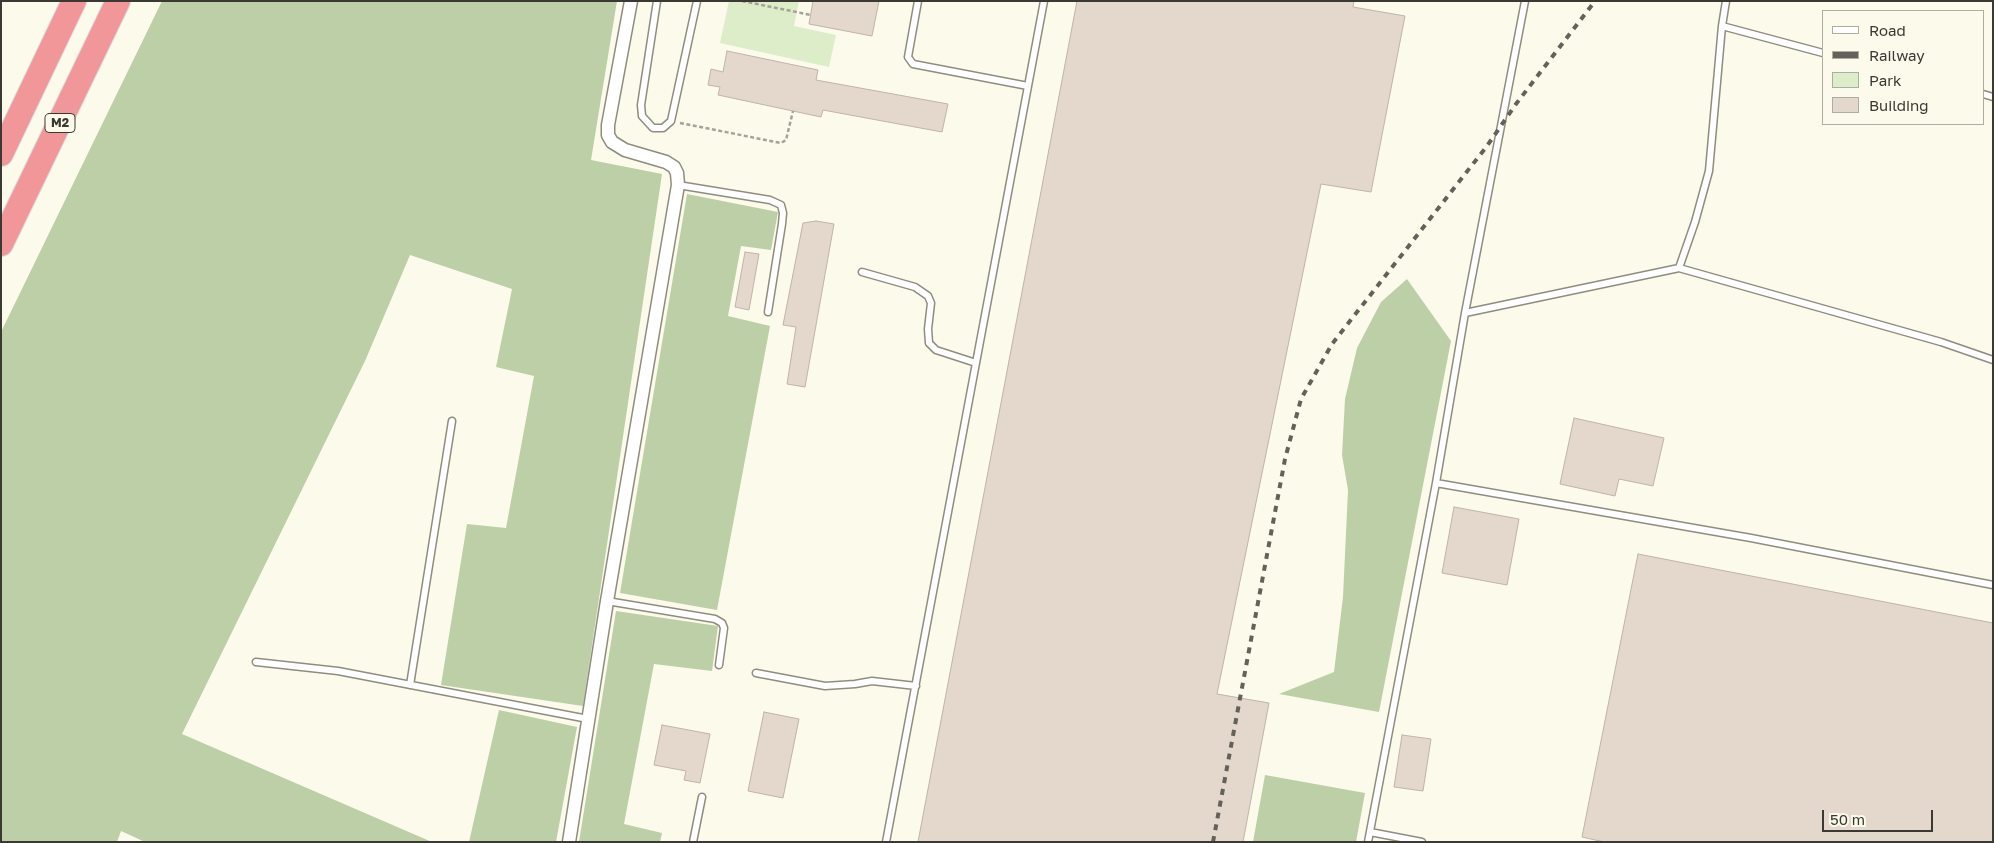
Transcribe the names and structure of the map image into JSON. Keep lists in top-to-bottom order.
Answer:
{
  "streets": {
    "highway": ["M2"]
  },
  "legend": [
    "Road",
    "Railway",
    "Park",
    "Building"
  ],
  "scale_bar": "50 m"
}
